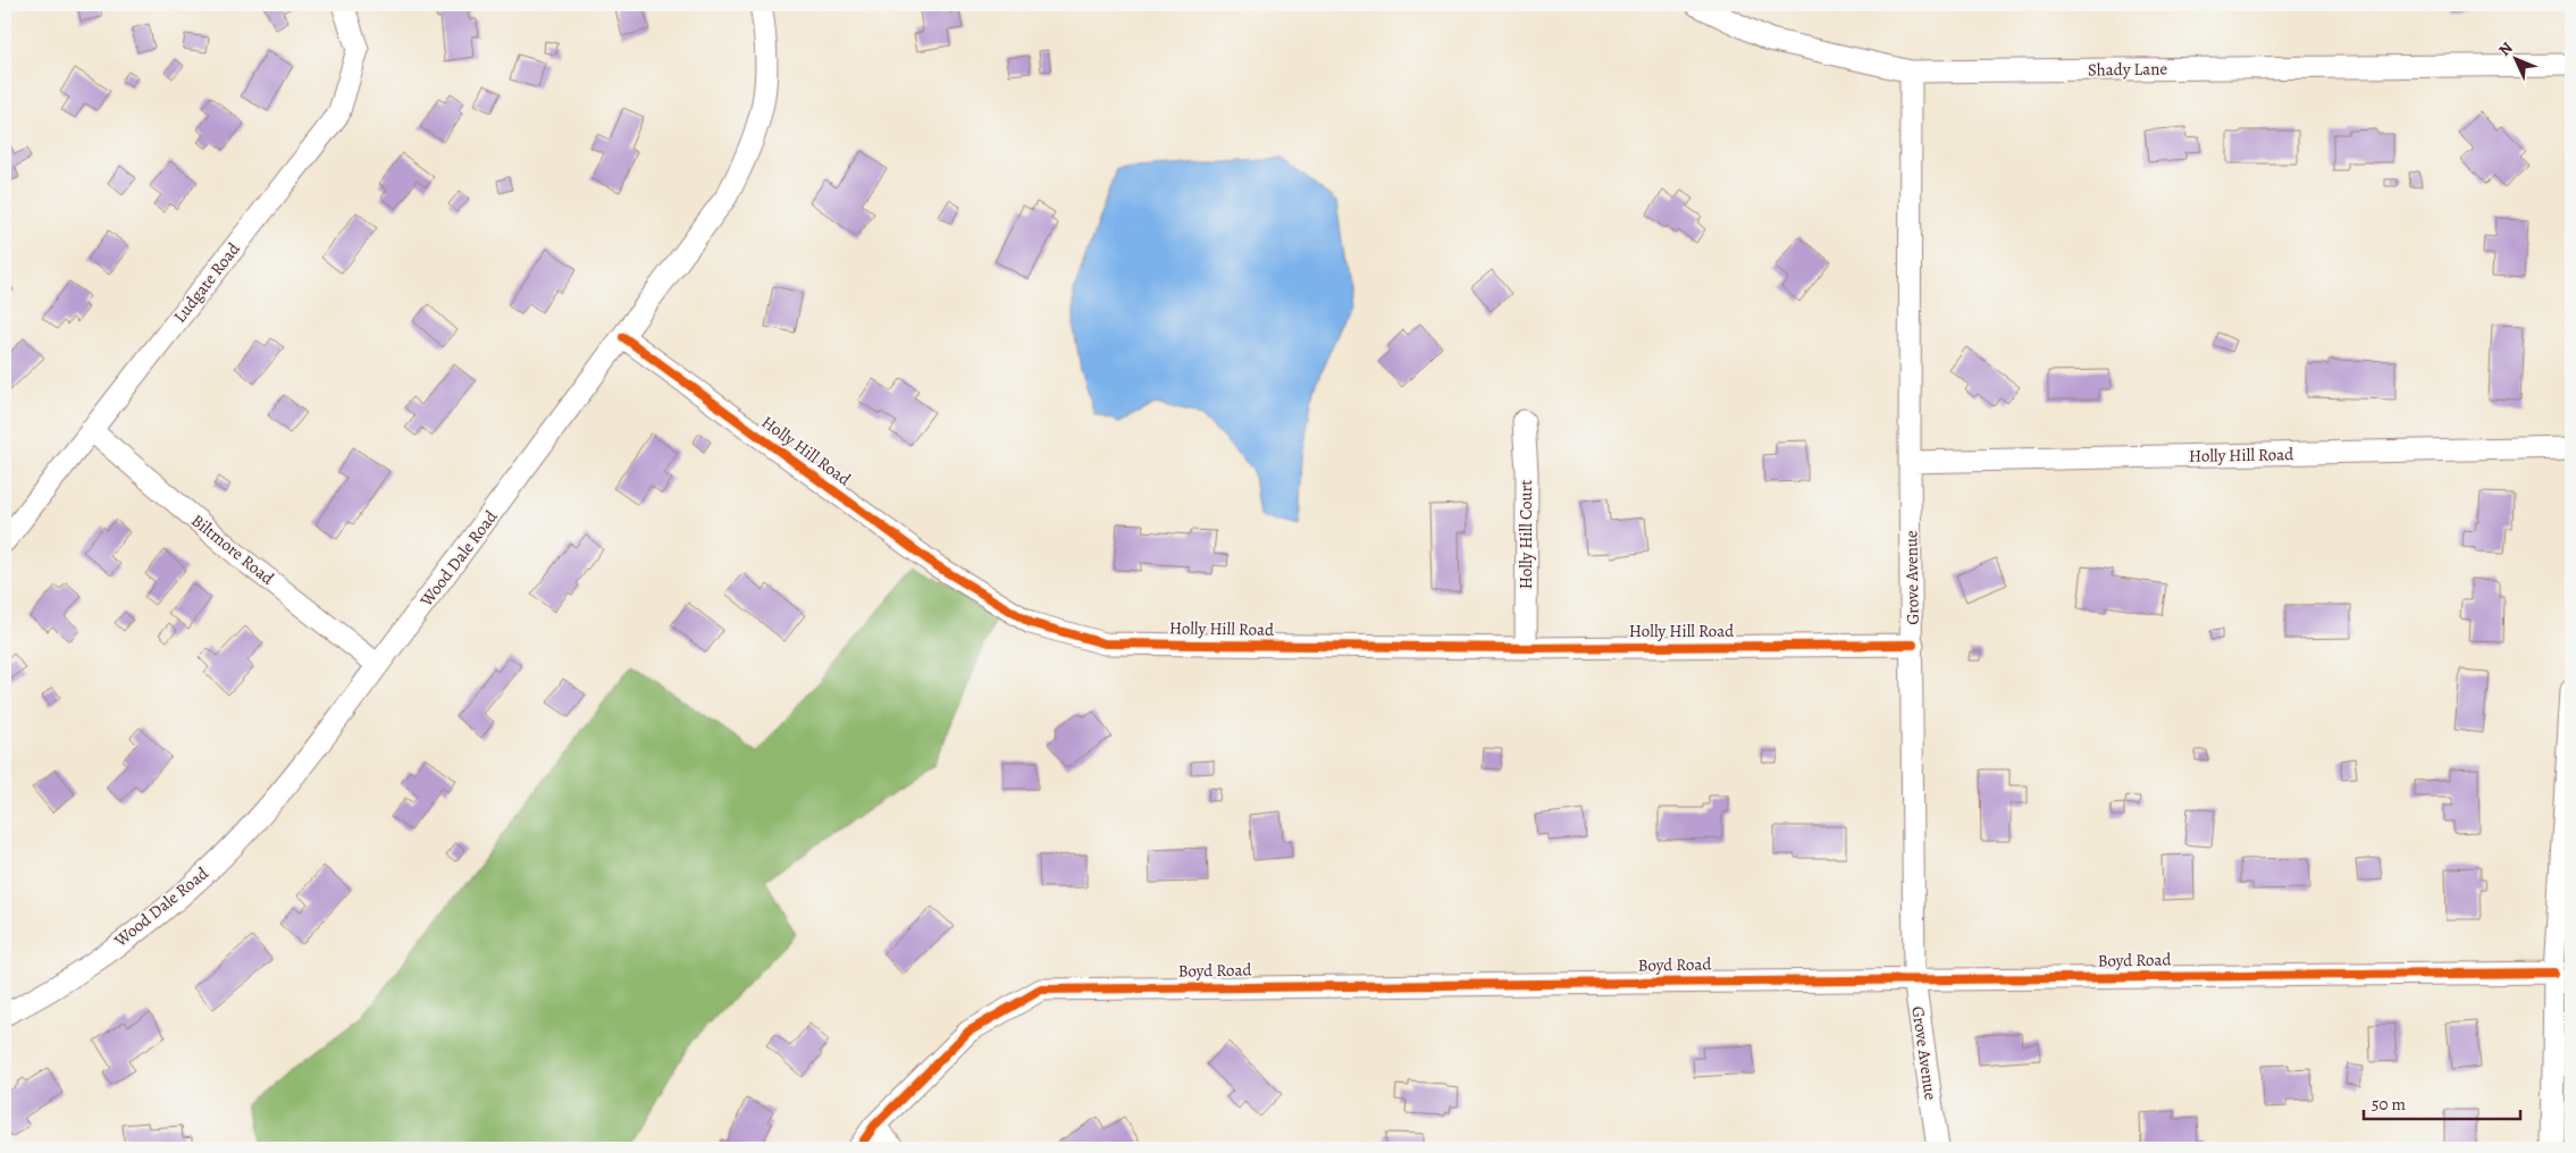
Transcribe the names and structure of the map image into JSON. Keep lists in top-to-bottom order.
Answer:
{
  "streets": {
    "street": [
      "Shady Lane",
      "Ludgate Road",
      "Holly Hill Road",
      "Holly Hill Court",
      "Biltmore Road",
      "Wood Dale Road",
      "Grove Avenue",
      "Boyd Road"
    ]
  },
  "crossings": [
    ["Shady Lane", "Grove Avenue"],
    ["Ludgate Road", "Biltmore Road"],
    ["Holly Hill Road", "Holly Hill Court"],
    ["Holly Hill Road", "Wood Dale Road"],
    ["Holly Hill Road", "Grove Avenue"],
    ["Biltmore Road", "Wood Dale Road"],
    ["Grove Avenue", "Boyd Road"]
  ],
  "scale_bar": "50 m",
  "north": "top left"
}
